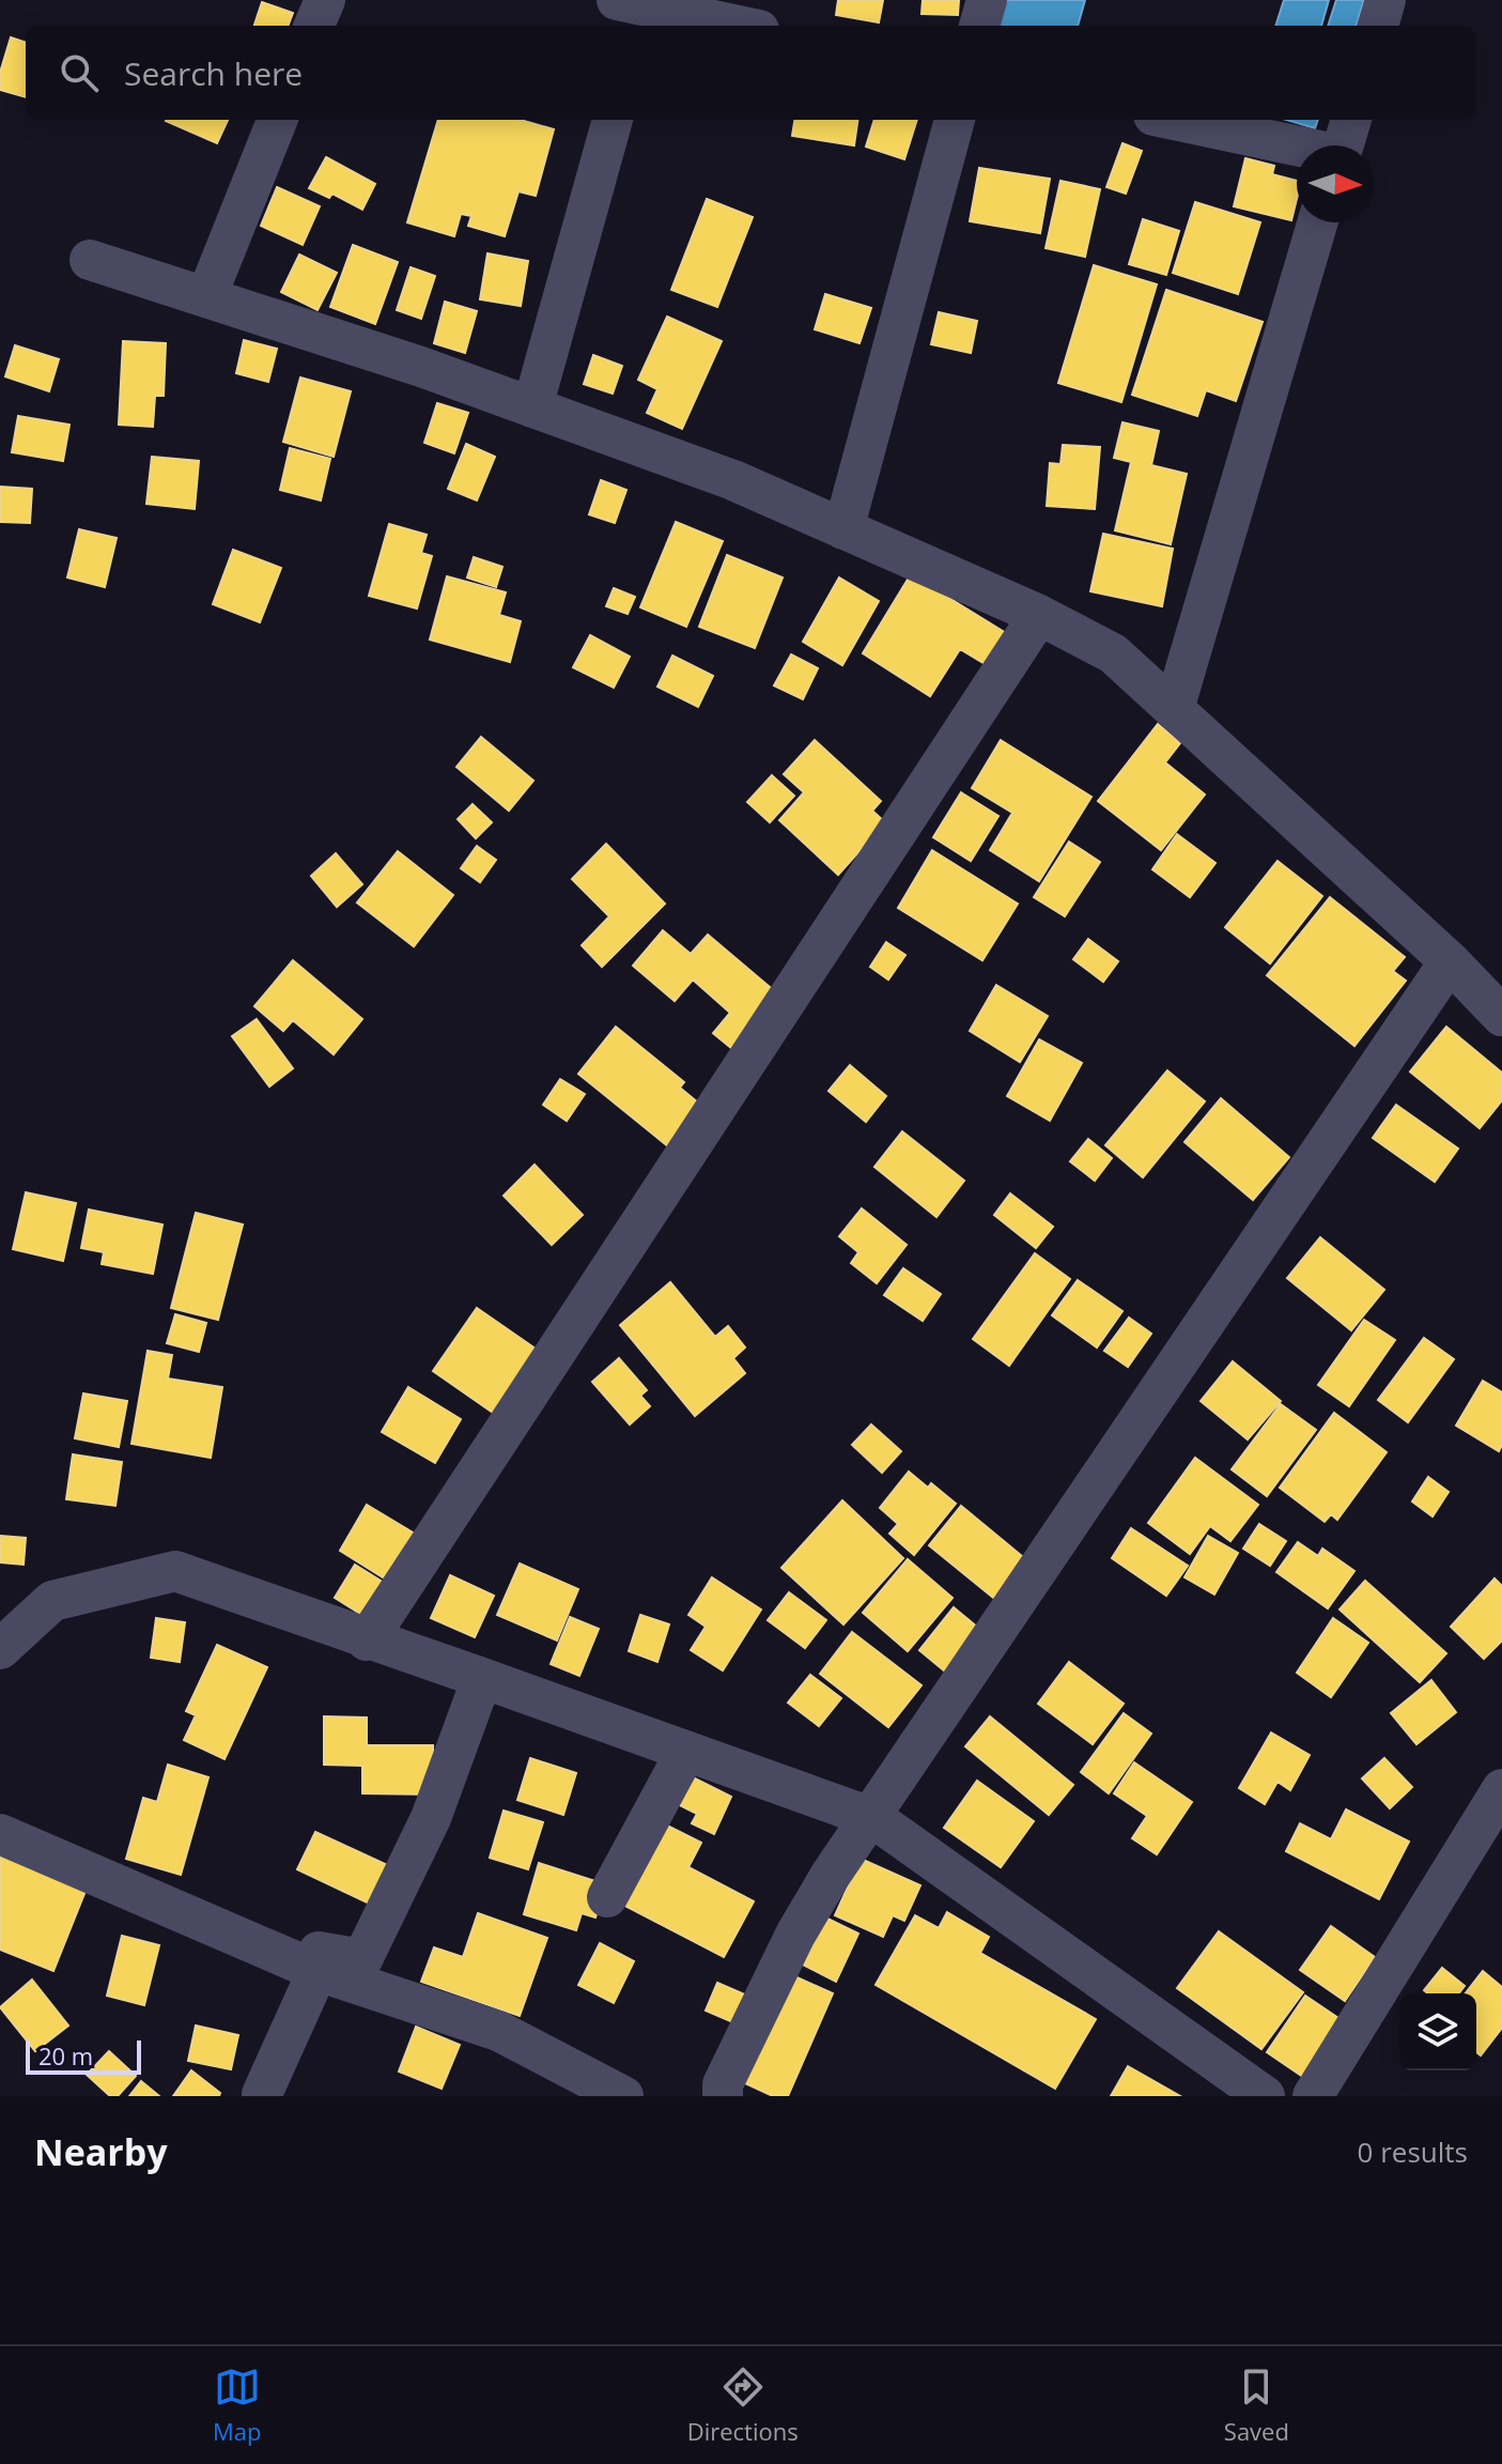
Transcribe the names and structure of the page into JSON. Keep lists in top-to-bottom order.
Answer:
{
  "scale_bar": "20 m",
  "north": "right",
  "page": {
    "search": "Search here",
    "scale": "20 m",
    "heading": ["Nearby", "0 results"],
    "nav": ["Map", "Directions", "Saved"]
  }
}
